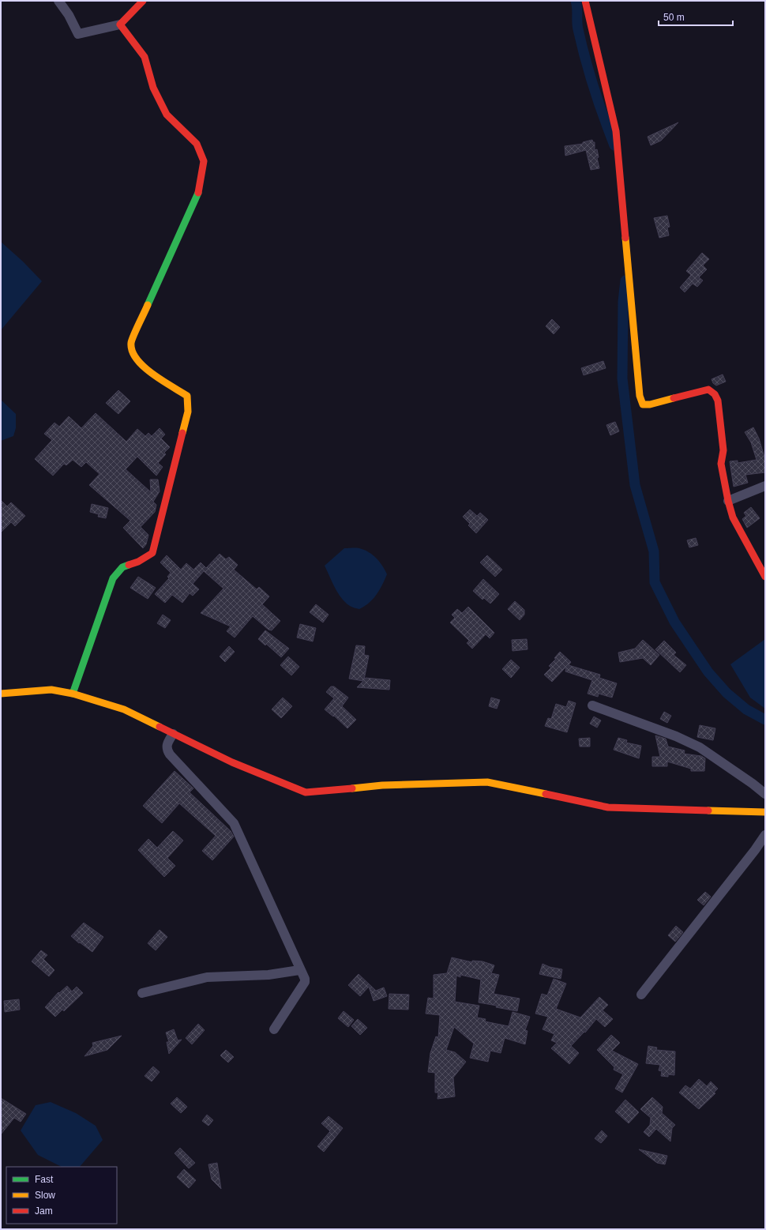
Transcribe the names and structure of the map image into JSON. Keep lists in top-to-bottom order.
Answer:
{
  "legend": ["Fast", "Slow", "Jam"],
  "scale_bar": "50 m"
}
